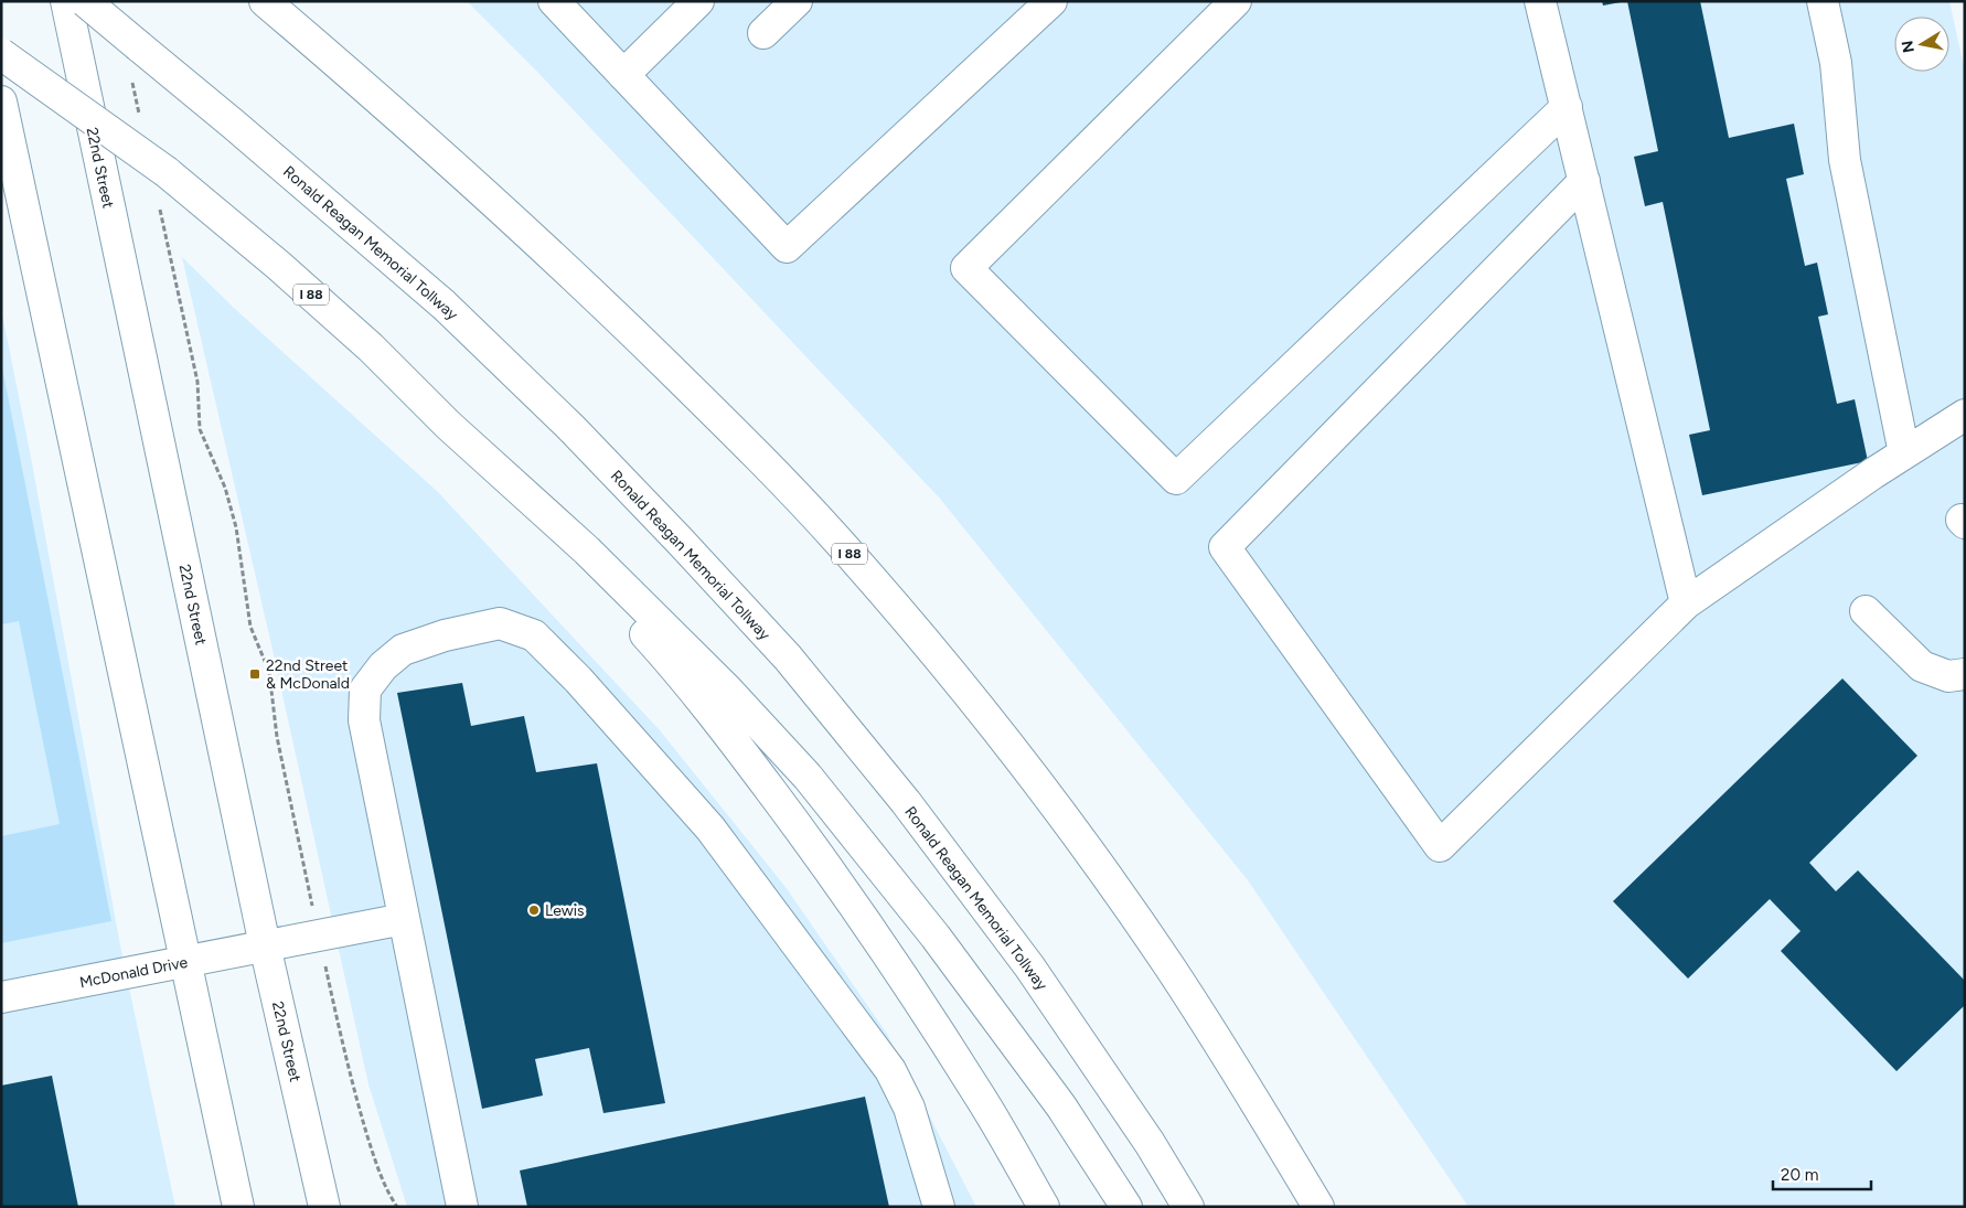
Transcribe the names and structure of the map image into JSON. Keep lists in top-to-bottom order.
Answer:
{
  "streets": {
    "main road": [
      "22nd Street",
      "Ronald Reagan Memorial Tollway",
      "I 88",
      "McDonald Drive"
    ]
  },
  "crossings": [
    ["22nd Street", "McDonald Drive"]
  ],
  "places": {
    "transit": ["22nd Street & McDonald"],
    "other": ["Lewis"]
  },
  "scale_bar": "20 m",
  "north": "left"
}
